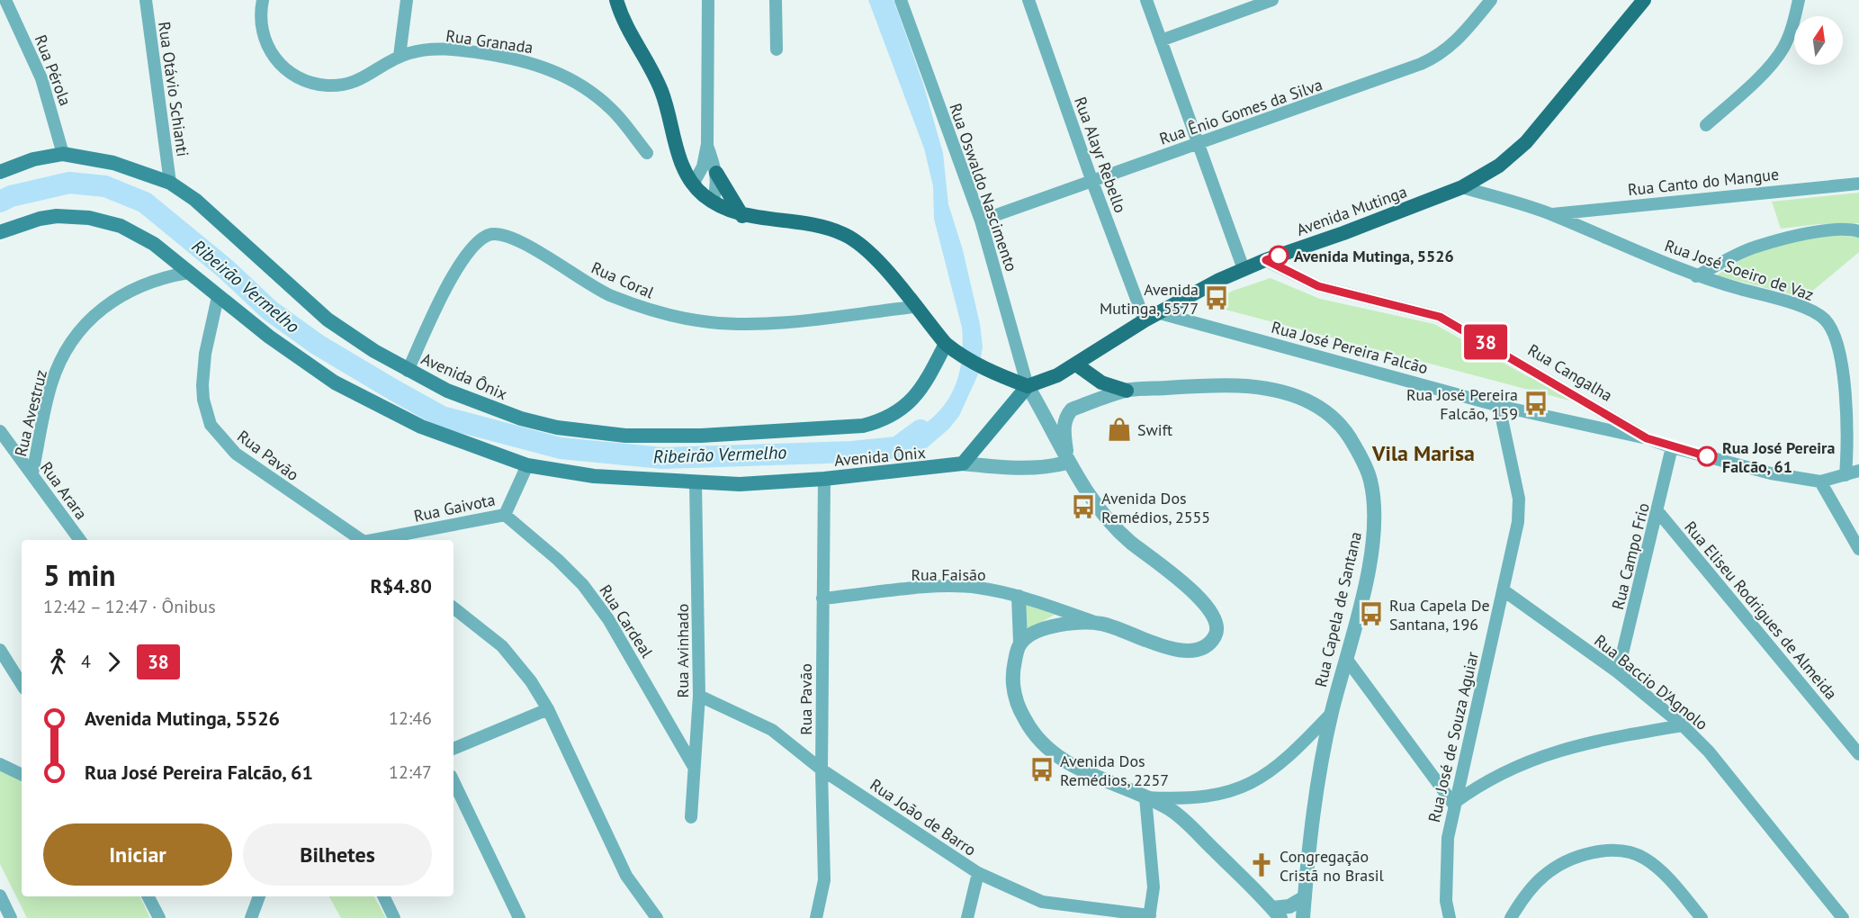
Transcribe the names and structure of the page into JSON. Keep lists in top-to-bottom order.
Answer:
{
  "streets": {
    "main road": ["Avenida Mutinga", "Avenida Ônix"],
    "street": [
      "Rua Granada",
      "Rua Pérola",
      "Rua Otávio Schianti",
      "Rua Ênio Gomes da Silva",
      "Rua Alayr Rebello",
      "Rua Canto do Mangue",
      "Rua Oswaldo Nascimento",
      "Rua José Soeiro de Vaz",
      "Rua Coral",
      "Rua José Pereira Falcão",
      "Rua Cangalha",
      "Rua Avestruz",
      "Rua Pavão",
      "Rua Arara",
      "Rua Gaivota",
      "Rua Campo Frio",
      "Rua Faisão",
      "Rua Capela de Santana",
      "Rua Eliseu Rodrigues de Almeida",
      "Rua Cardeal",
      "Rua Avinhado",
      "Rua Baccio D'Agnolo",
      "Rua José de Souza Aguiar",
      "Rua João de Barro"
    ]
  },
  "crossings": [
    ["Rua Pérola", "Avenida Ônix"],
    ["Rua Otávio Schianti", "Avenida Ônix"],
    ["Rua Ênio Gomes da Silva", "Rua Alayr Rebello"],
    ["Rua Ênio Gomes da Silva", "Rua Oswaldo Nascimento"],
    ["Rua Alayr Rebello", "Avenida Mutinga"],
    ["Rua Canto do Mangue", "Rua José Soeiro de Vaz"],
    ["Rua Oswaldo Nascimento", "Avenida Mutinga"],
    ["Avenida Mutinga", "Rua José Soeiro de Vaz"],
    ["Avenida Mutinga", "Rua José Pereira Falcão"],
    ["Avenida Mutinga", "Rua Cangalha"],
    ["Rua José Soeiro de Vaz", "Rua José Pereira Falcão"],
    ["Rua Coral", "Avenida Ônix"],
    ["Rua José Pereira Falcão", "Rua Cangalha"],
    ["Rua José Pereira Falcão", "Rua Campo Frio"],
    ["Rua José Pereira Falcão", "Rua José de Souza Aguiar"],
    ["Avenida Ônix", "Rua Avestruz"],
    ["Avenida Ônix", "Rua Pavão"],
    ["Avenida Ônix", "Rua Gaivota"],
    ["Avenida Ônix", "Rua Capela de Santana"],
    ["Avenida Ônix", "Rua Avinhado"],
    ["Rua Avestruz", "Rua Arara"],
    ["Rua Pavão", "Rua Faisão"],
    ["Rua Pavão", "Rua João de Barro"],
    ["Rua Gaivota", "Rua Cardeal"],
    ["Rua Campo Frio", "Rua Eliseu Rodrigues de Almeida"],
    ["Rua Campo Frio", "Rua Baccio D'Agnolo"],
    ["Rua Cardeal", "Rua Avinhado"],
    ["Rua Avinhado", "Rua João de Barro"],
    ["Rua Baccio D'Agnolo", "Rua José de Souza Aguiar"]
  ],
  "districts": ["Vila Marisa"],
  "water": ["Ribeirão Vermelho"],
  "places": {
    "other": ["Avenida Mutinga, 5526", "Rua José Pereira Falcão, 61"],
    "bus stop": [
      "Avenida Mutinga, 5577",
      "Rua José Pereira Falcão, 159",
      "Avenida Dos Remédios, 2555",
      "Rua Capela De Santana, 196",
      "Avenida Dos Remédios, 2257"
    ],
    "shop": ["Swift"],
    "church": ["Congregação Cristã no Brasil"]
  },
  "lines": ["bus line 38"],
  "north": "top",
  "page": {
    "on_map": "38",
    "heading": ["5 min", "12:42 – 12:47 · Ônibus", "R$4.80"],
    "legs": ["4", "38"],
    "list": [
      {
        "name": "Avenida Mutinga, 5526",
        "value": "12:46"
      },
      {
        "name": "Rua José Pereira Falcão, 61",
        "value": "12:47"
      }
    ],
    "buttons": ["Iniciar", "Bilhetes"]
  }
}
